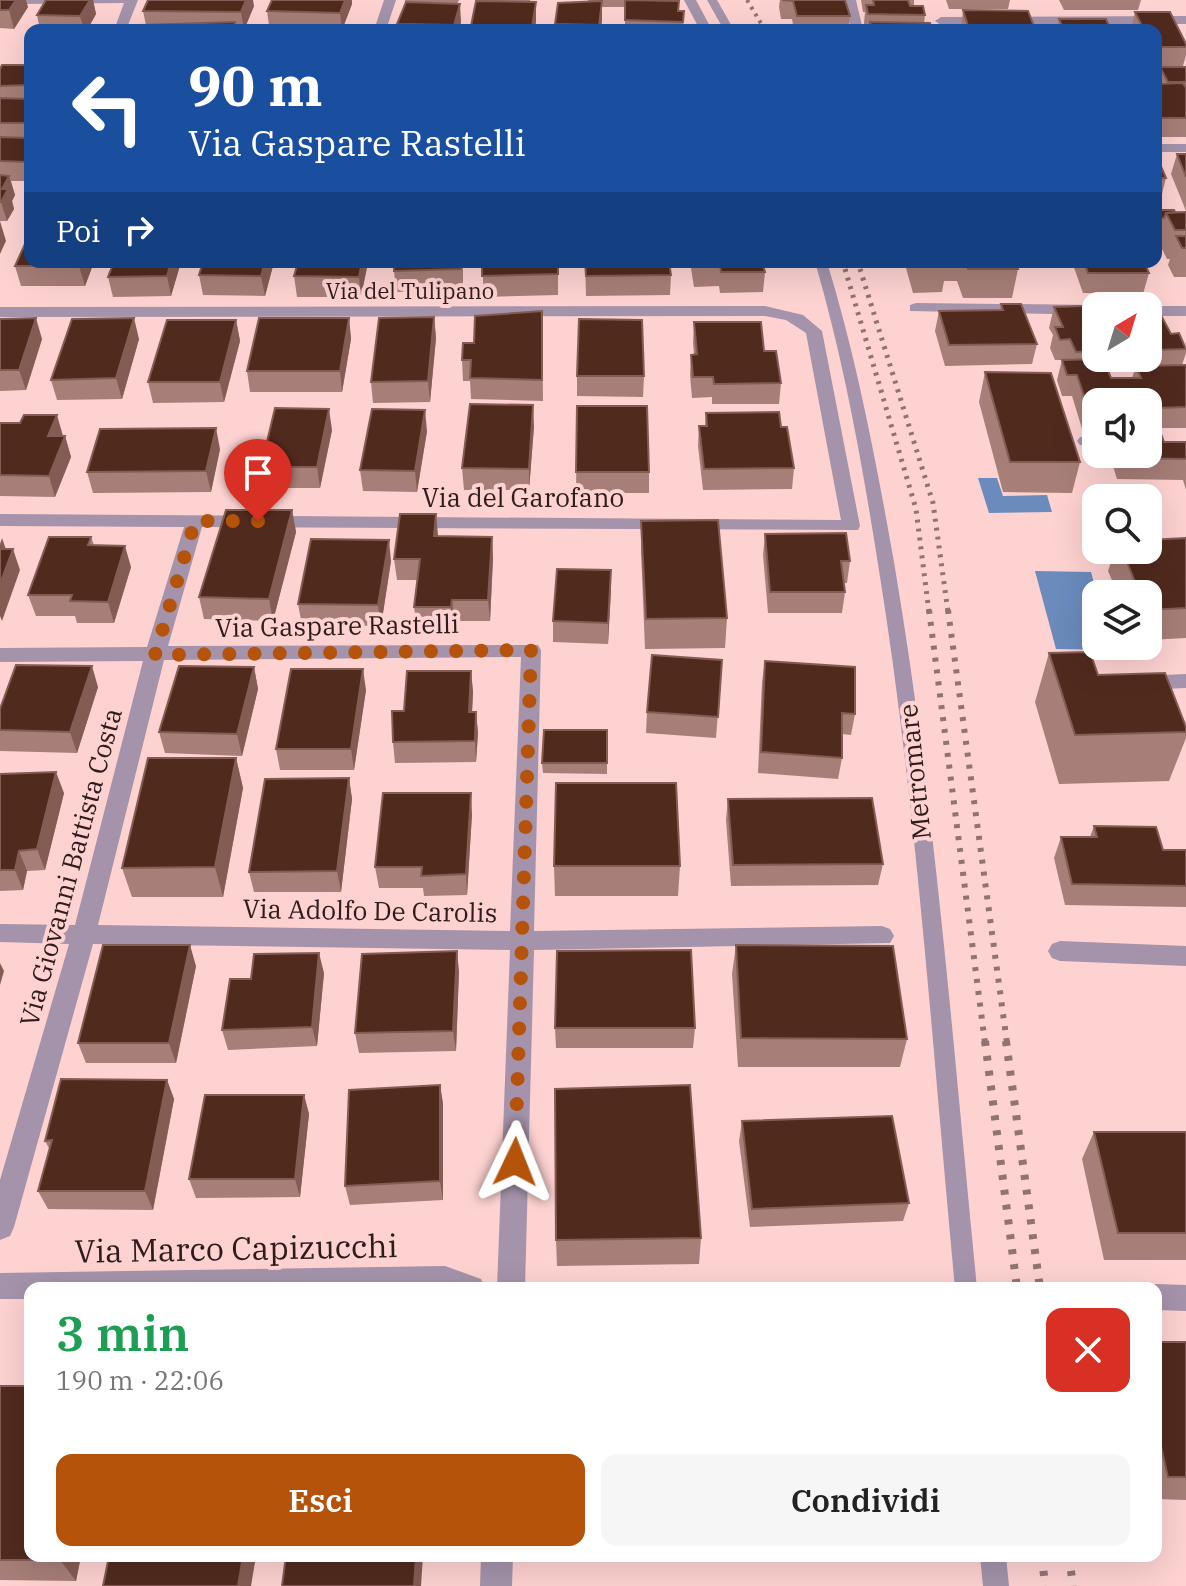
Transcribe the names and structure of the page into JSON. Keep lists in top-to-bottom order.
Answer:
{
  "streets": {
    "street": [
      "Via del Tulipano",
      "Via del Garofano",
      "Via Gaspare Rastelli",
      "Via Giovanni Battista Costa",
      "Via Adolfo De Carolis",
      "Via Marco Capizucchi"
    ],
    "lane": ["Metromare"]
  },
  "crossings": [
    ["Via del Tulipano", "Via del Garofano"],
    ["Via del Garofano", "Via Giovanni Battista Costa"],
    ["Via Gaspare Rastelli", "Via Giovanni Battista Costa"],
    ["Via Gaspare Rastelli", "Via Adolfo De Carolis"],
    ["Via Giovanni Battista Costa", "Via Adolfo De Carolis"]
  ],
  "north": "top right",
  "page": {
    "turn": ["90 m", "Via Gaspare Rastelli"],
    "then": "Poi",
    "heading": ["3 min", "190 m · 22:06"],
    "buttons": ["Esci", "Condividi"]
  }
}
